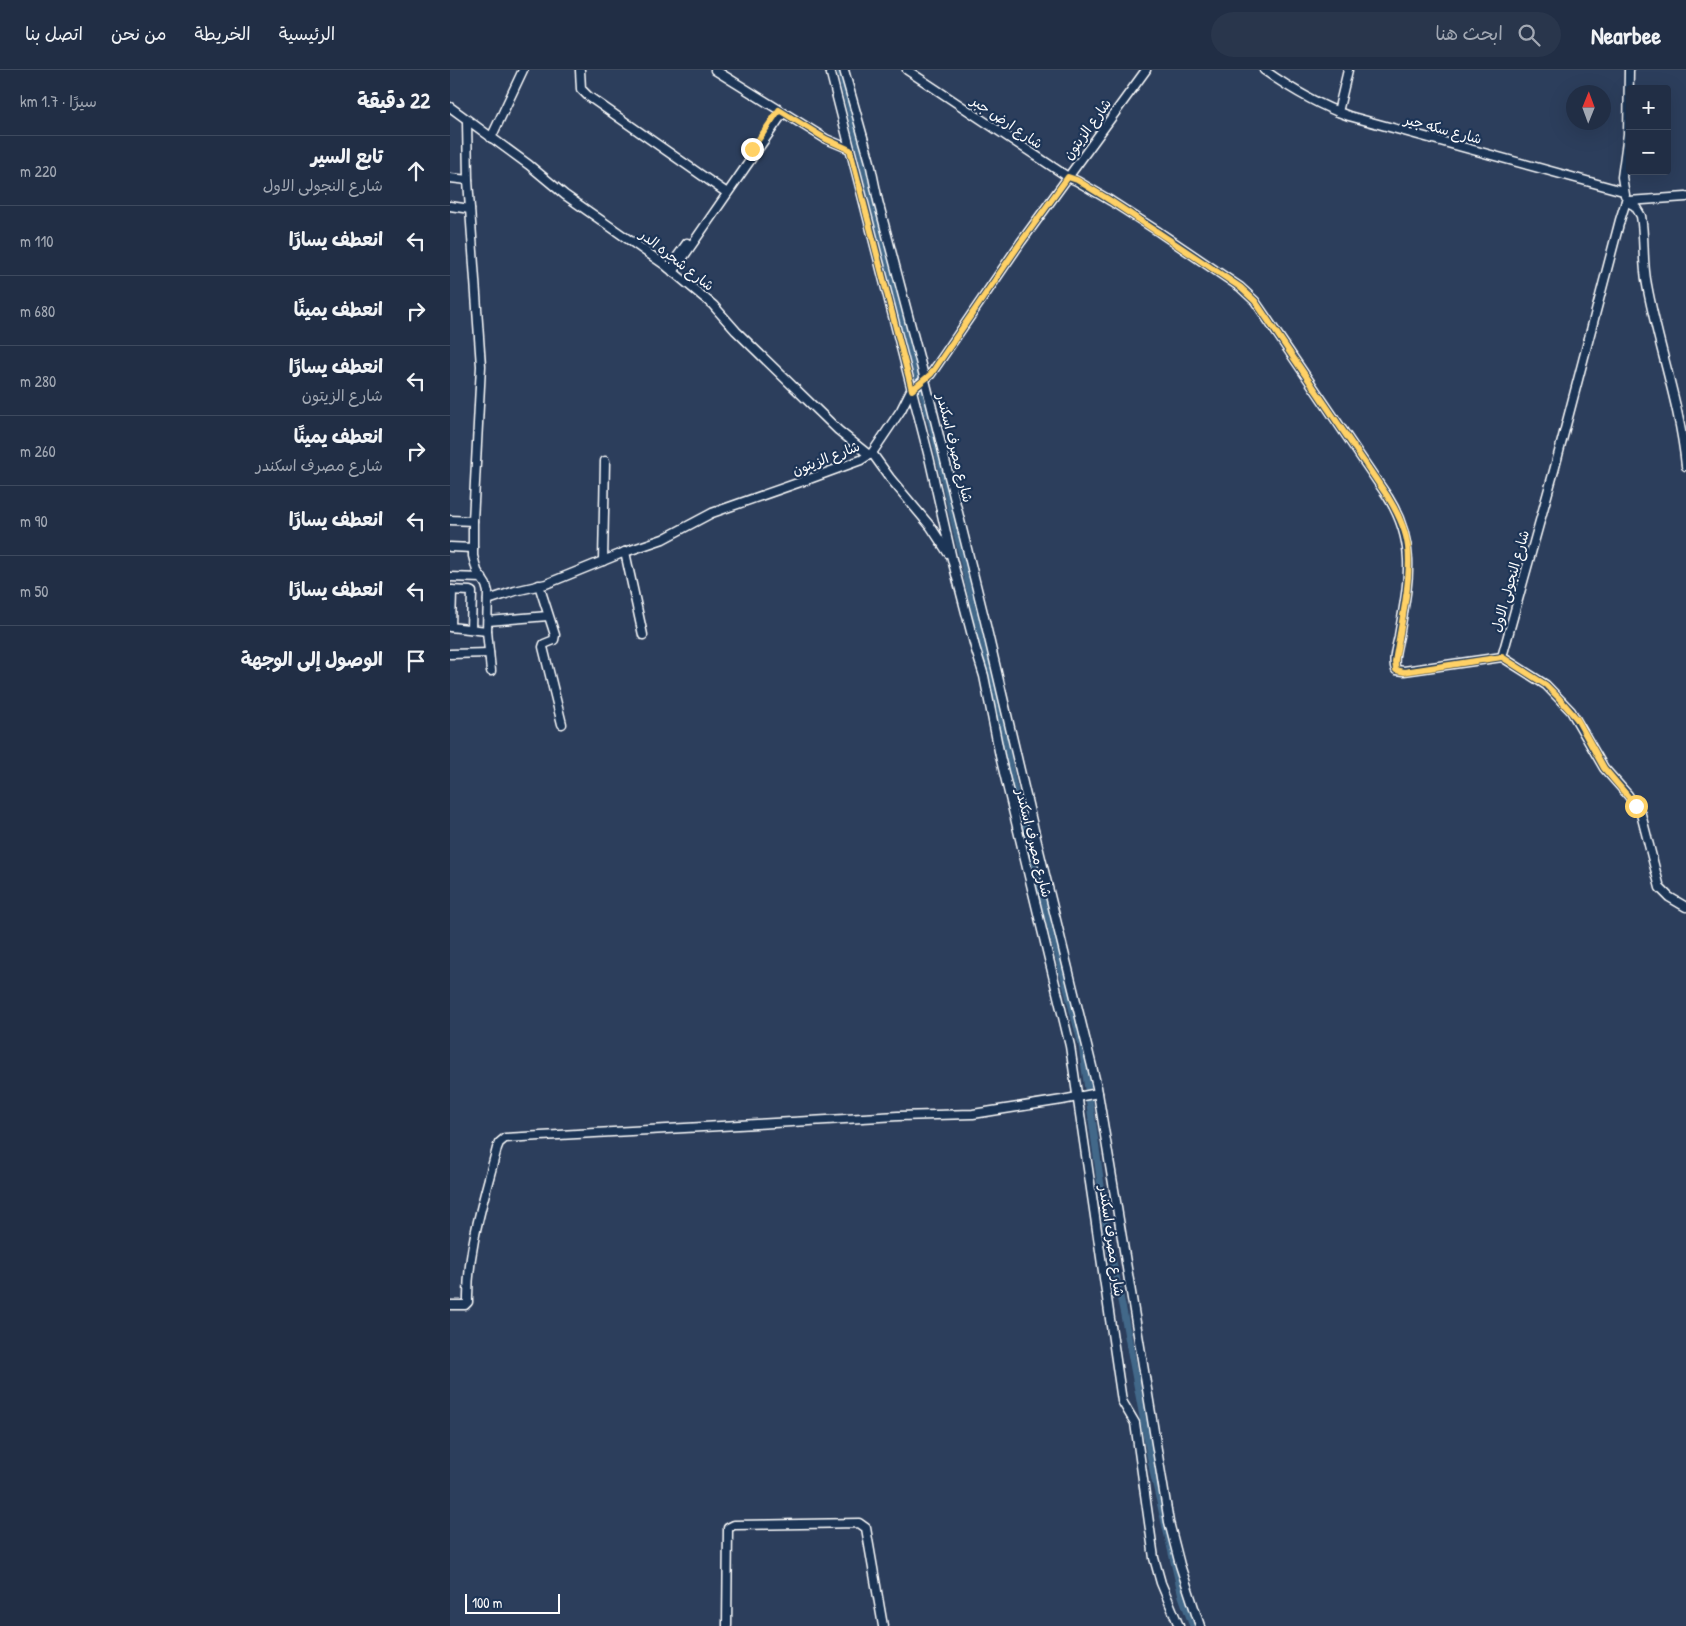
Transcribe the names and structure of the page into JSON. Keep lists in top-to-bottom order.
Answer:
{
  "streets": {
    "street": [
      "شارع ارض جبر",
      "شارع الزيتون",
      "شارع سكه جير",
      "شارع شجره الدر",
      "شارع مصرف اسكندر",
      "شارع النجولى الاول"
    ]
  },
  "crossings": [
    ["شارع ارض جبر", "شارع الزيتون"],
    ["شارع ارض جبر", "شارع النجولى الاول"],
    ["شارع الزيتون", "شارع شجره الدر"],
    ["شارع الزيتون", "شارع مصرف اسكندر"],
    ["شارع شجره الدر", "شارع مصرف اسكندر"]
  ],
  "scale_bar": "100 m",
  "north": "top",
  "page": {
    "header": "Nearbee",
    "search": "ابحث هنا",
    "nav": [
      "الرئيسية",
      "الخريطة",
      "من نحن",
      "اتصل بنا"
    ],
    "heading": ["22 دقيقة", "سيرًا · 1.7 km"],
    "map_buttons": ["+", "−"],
    "list": [
      ["تابع السير", "شارع النجولى الاول", "220 m"],
      ["انعطف يسارًا", "110 m"],
      ["انعطف يمينًا", "680 m"],
      ["انعطف يسارًا", "شارع الزيتون", "280 m"],
      ["انعطف يمينًا", "شارع مصرف اسكندر", "260 m"],
      ["انعطف يسارًا", "90 m"],
      ["انعطف يسارًا", "50 m"],
      "الوصول إلى الوجهة"
    ],
    "scale": "100 m"
  }
}
